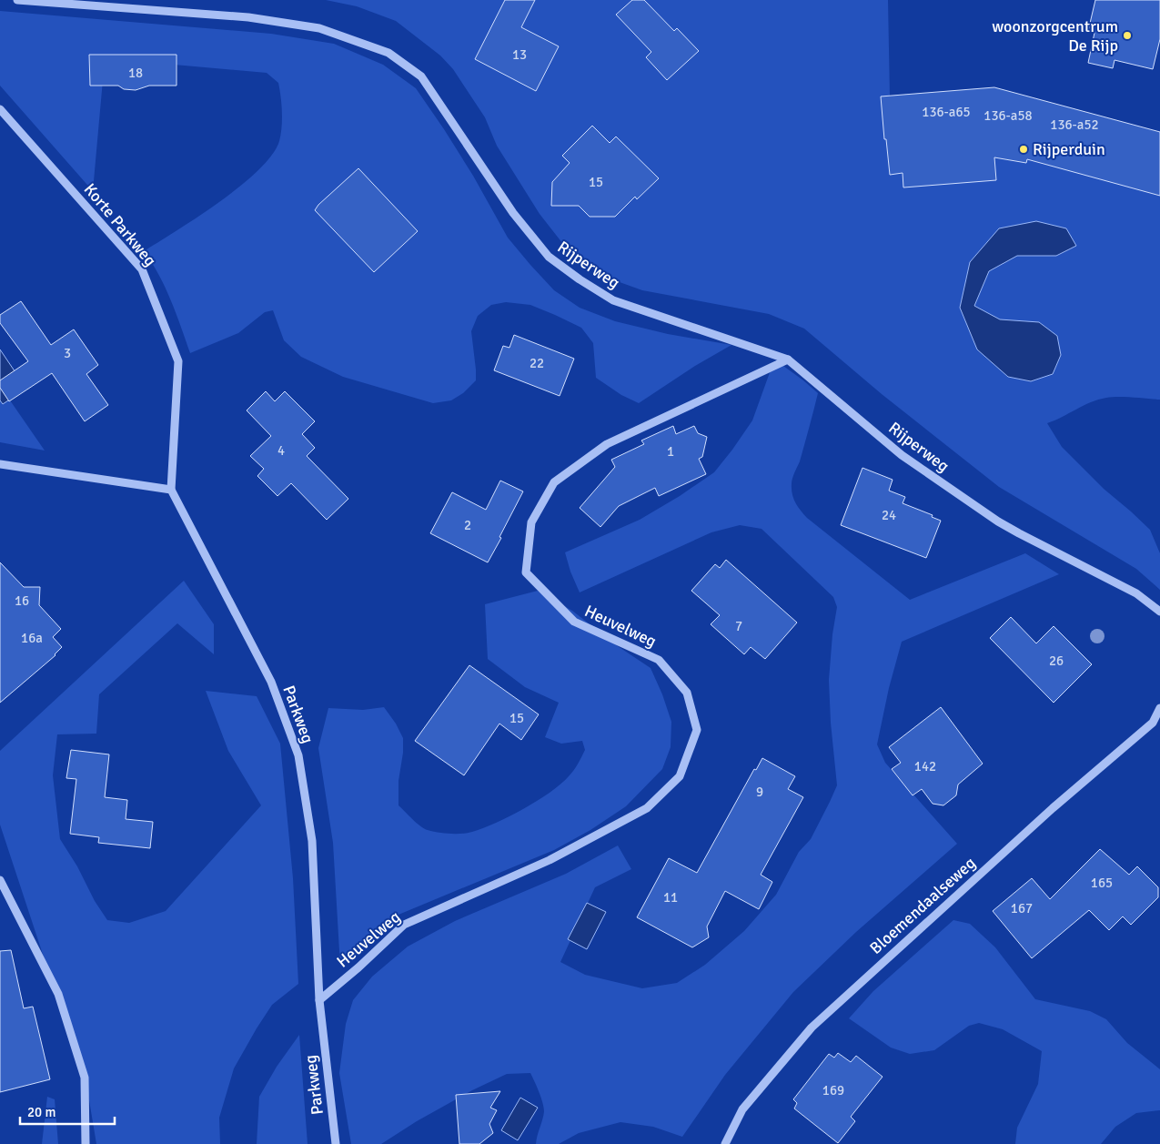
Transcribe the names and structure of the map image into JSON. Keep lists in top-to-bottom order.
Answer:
{
  "streets": {
    "street": [
      "Korte Parkweg",
      "Rijperweg",
      "Heuvelweg",
      "Parkweg",
      "Bloemendaalseweg"
    ]
  },
  "crossings": [
    ["Korte Parkweg", "Parkweg"],
    ["Rijperweg", "Heuvelweg"],
    ["Heuvelweg", "Parkweg"]
  ],
  "places": ["woonzorgcentrum De Rijp", "Rijperduin"],
  "house_numbers": [
    "13",
    "18",
    "136-a65",
    "136-a58",
    "136-a52",
    "15",
    "3",
    "22",
    "4",
    "1",
    "24",
    "2",
    "16",
    "7",
    "16a",
    "26",
    "15",
    "142",
    "9",
    "165",
    "11",
    "167",
    "169"
  ],
  "scale_bar": "20 m"
}
